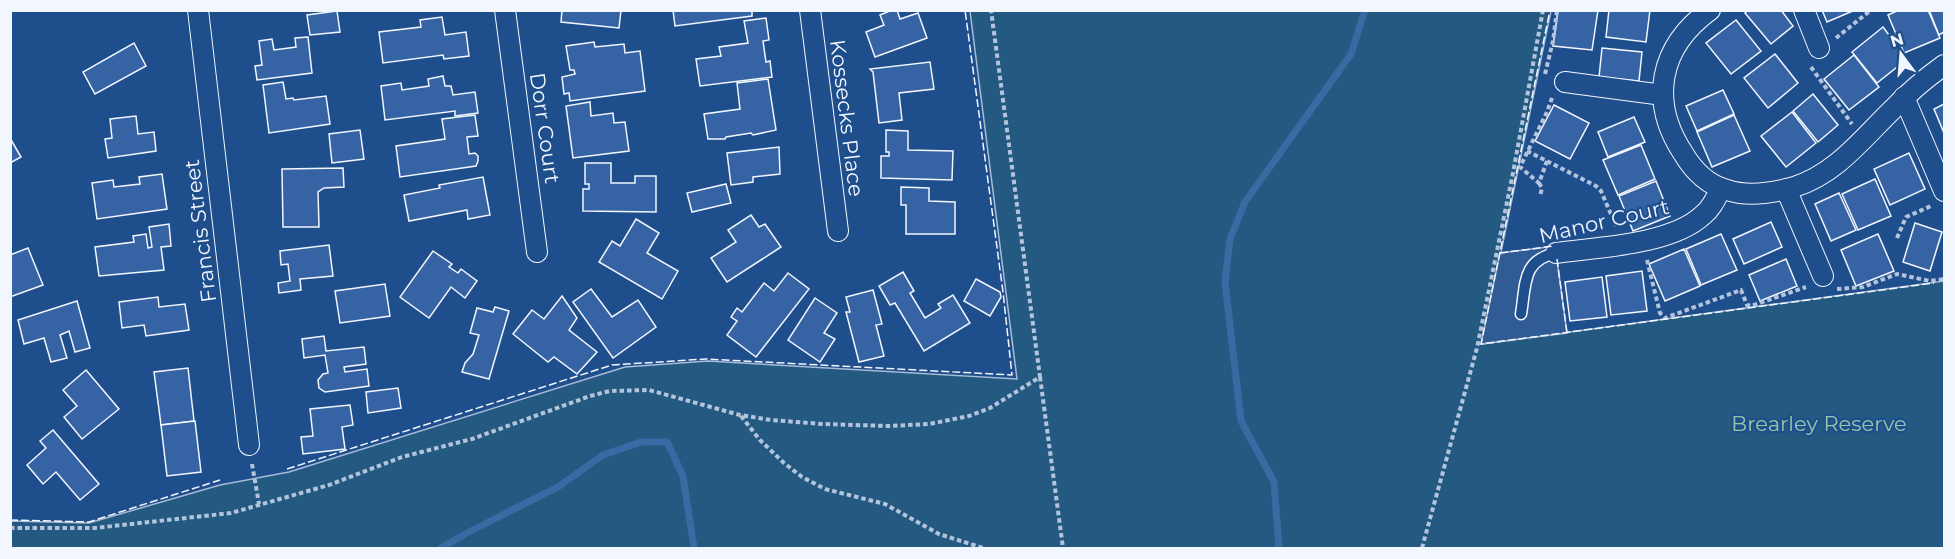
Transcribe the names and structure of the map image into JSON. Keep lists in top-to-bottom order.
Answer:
{
  "streets": {
    "street": [
      "Kossecks Place",
      "Dorr Court",
      "Manor Court",
      "Francis Street"
    ]
  },
  "parks": ["Brearley Reserve"],
  "north": "top"
}
